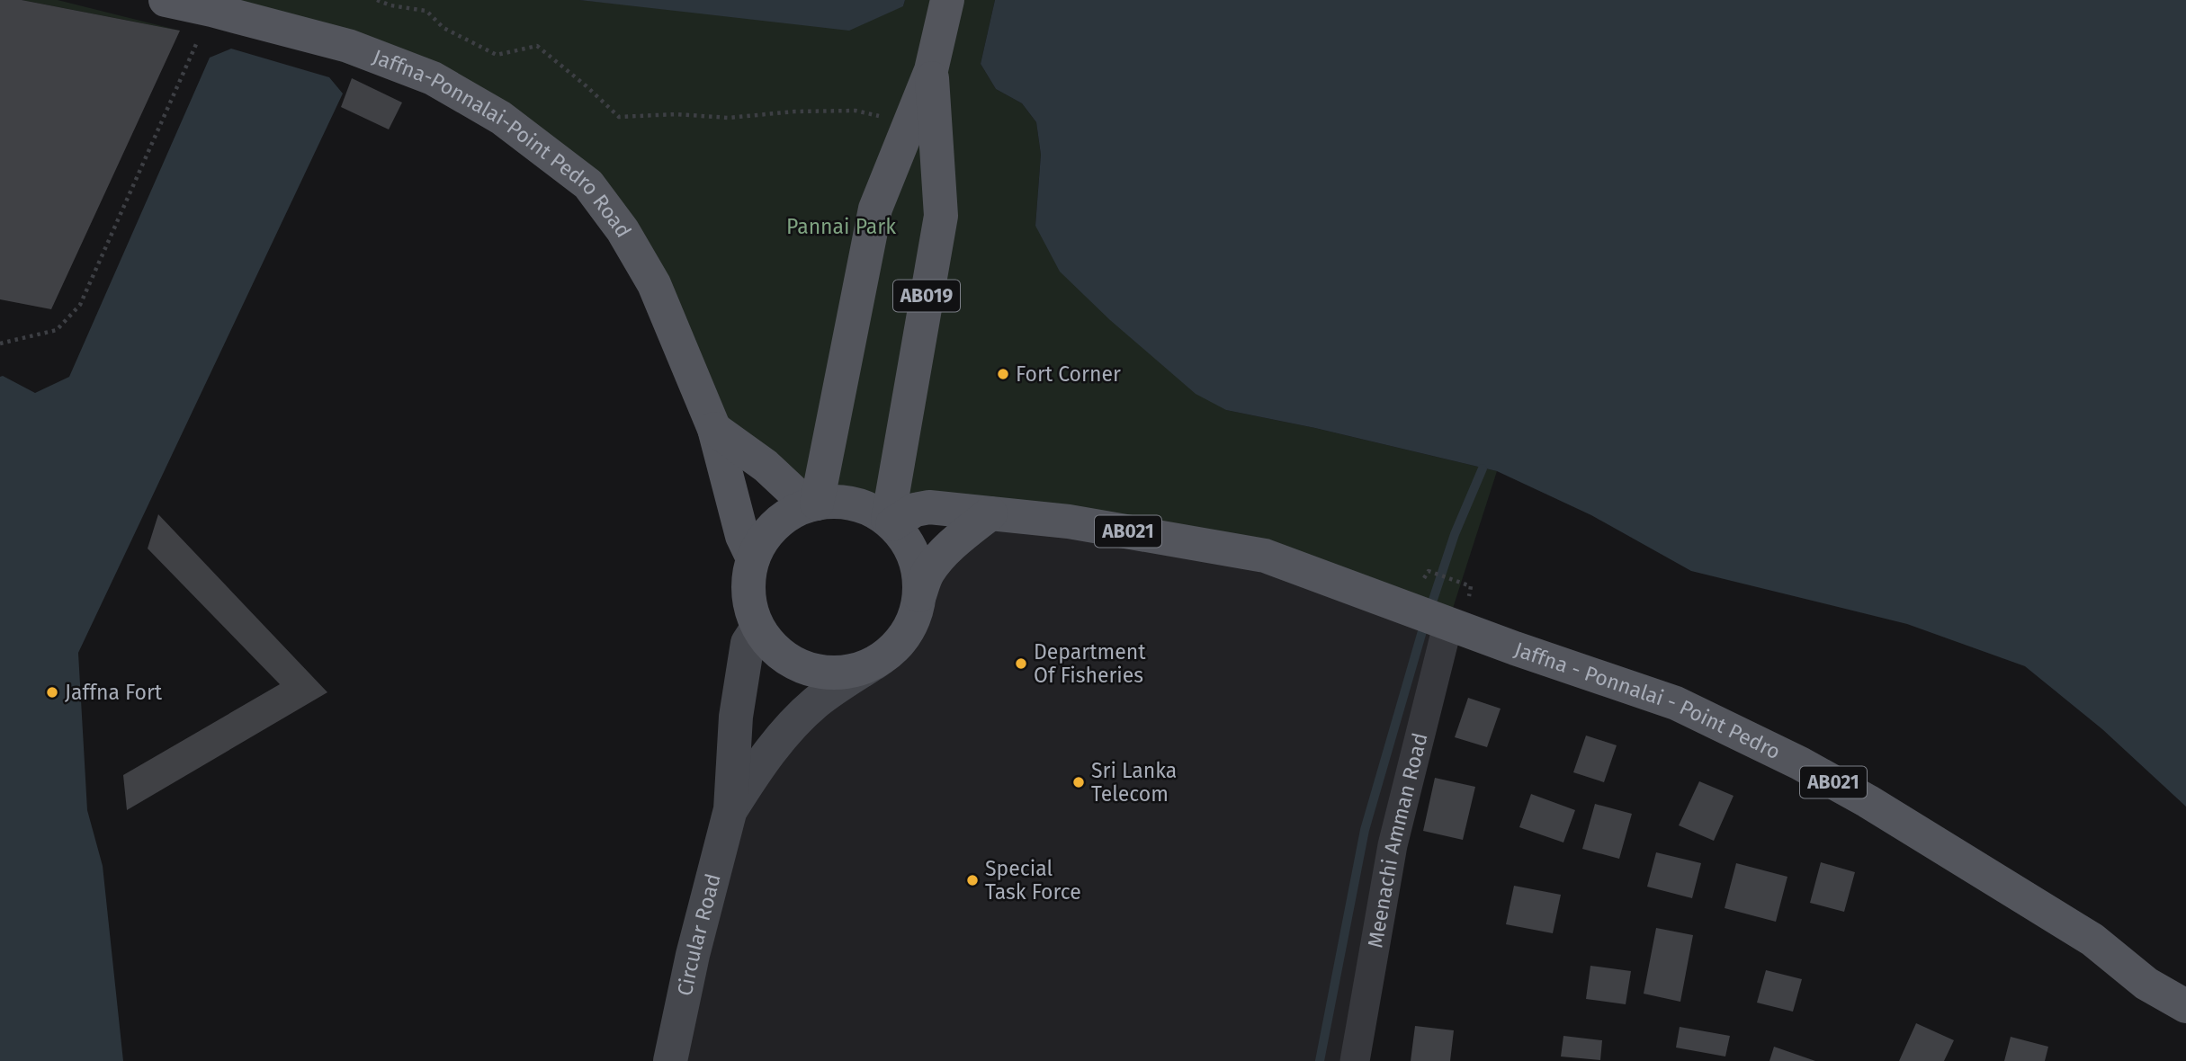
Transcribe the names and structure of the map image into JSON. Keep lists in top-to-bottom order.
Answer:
{
  "streets": {
    "main road": [
      "Jaffna-Ponnalai-Point Pedro Road",
      "AB019",
      "AB021",
      "Jaffna - Ponnalai - Point Pedro",
      "Circular Road"
    ],
    "street": ["Meenachi Amman Road"]
  },
  "crossings": [
    ["Jaffna-Ponnalai-Point Pedro Road", "AB019"],
    ["Jaffna-Ponnalai-Point Pedro Road", "AB021"],
    ["Jaffna-Ponnalai-Point Pedro Road", "Circular Road"],
    ["AB019", "AB021"],
    ["AB019", "Circular Road"],
    ["AB021", "Jaffna - Ponnalai - Point Pedro"],
    ["AB021", "Meenachi Amman Road"],
    ["AB021", "Circular Road"],
    ["Jaffna - Ponnalai - Point Pedro", "Meenachi Amman Road"]
  ],
  "parks": ["Pannai Park"],
  "places": [
    "Fort Corner",
    "Department Of Fisheries",
    "Jaffna Fort",
    "Sri Lanka Telecom",
    "Special Task Force"
  ]
}
